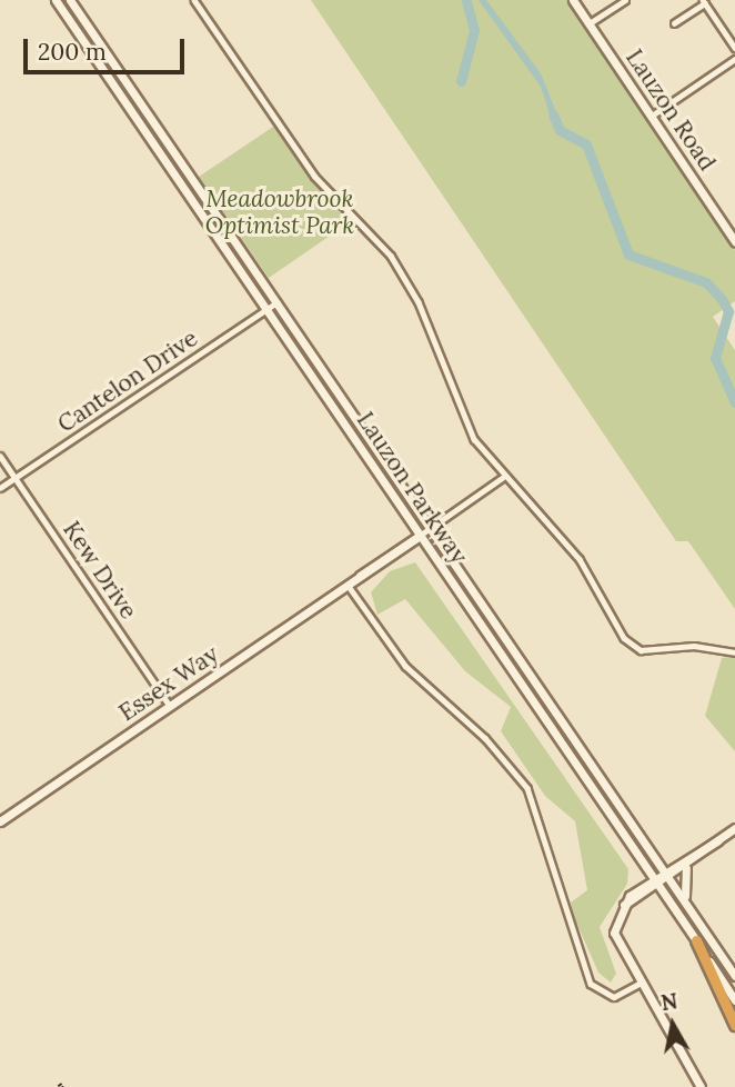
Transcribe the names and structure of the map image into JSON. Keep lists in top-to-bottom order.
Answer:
{
  "streets": {
    "main road": ["Lauzon Road", "Lauzon Parkway", "Essex Way"],
    "street": ["Cantelon Drive", "Kew Drive"]
  },
  "crossings": [
    ["Cantelon Drive", "Lauzon Parkway"],
    ["Cantelon Drive", "Kew Drive"],
    ["Lauzon Parkway", "Essex Way"],
    ["Kew Drive", "Essex Way"]
  ],
  "parks": ["Meadowbrook Optimist Park"],
  "scale_bar": "200 m",
  "north": "top"
}
